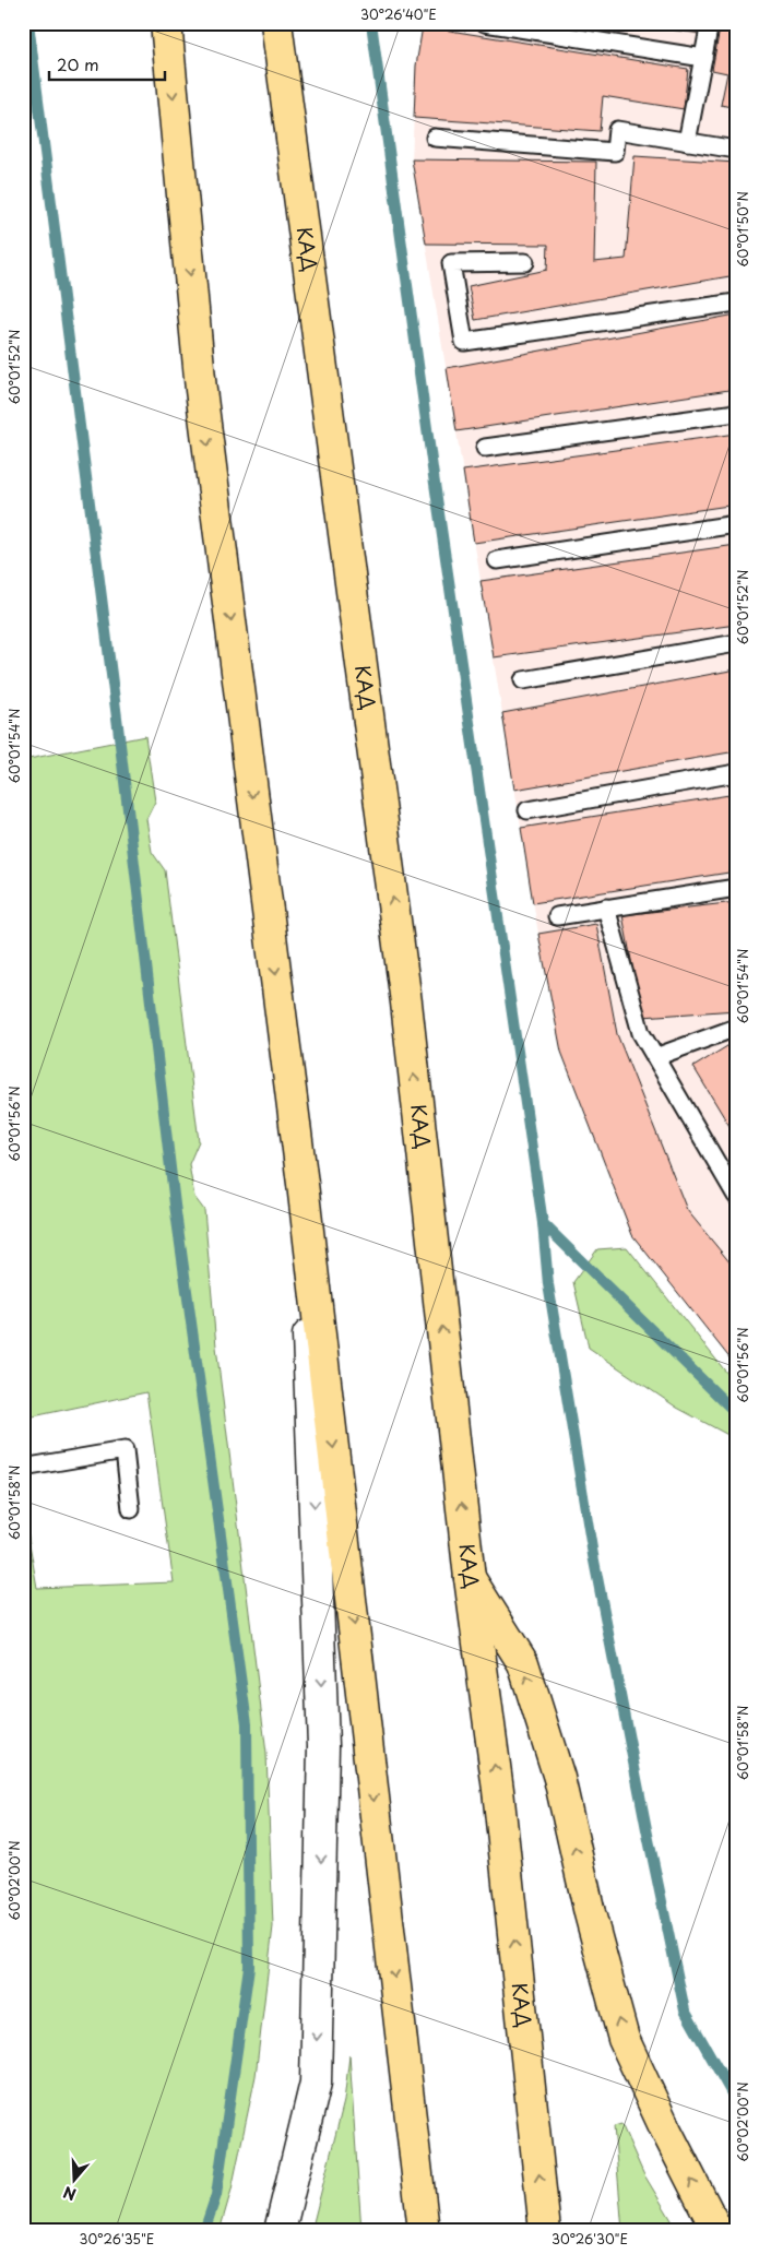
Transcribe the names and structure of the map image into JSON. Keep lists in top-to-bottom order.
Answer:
{
  "streets": {
    "main road": ["КАД"]
  },
  "scale_bar": "20 m",
  "north": "bottom",
  "coordinates": [
    "30°26'40\"E",
    "60°01'50\"N",
    "60°01'52\"N",
    "60°01'54\"N",
    "60°01'56\"N",
    "60°01'58\"N",
    "60°02'00\"N",
    "30°26'35\"E",
    "30°26'30\"E"
  ]
}
